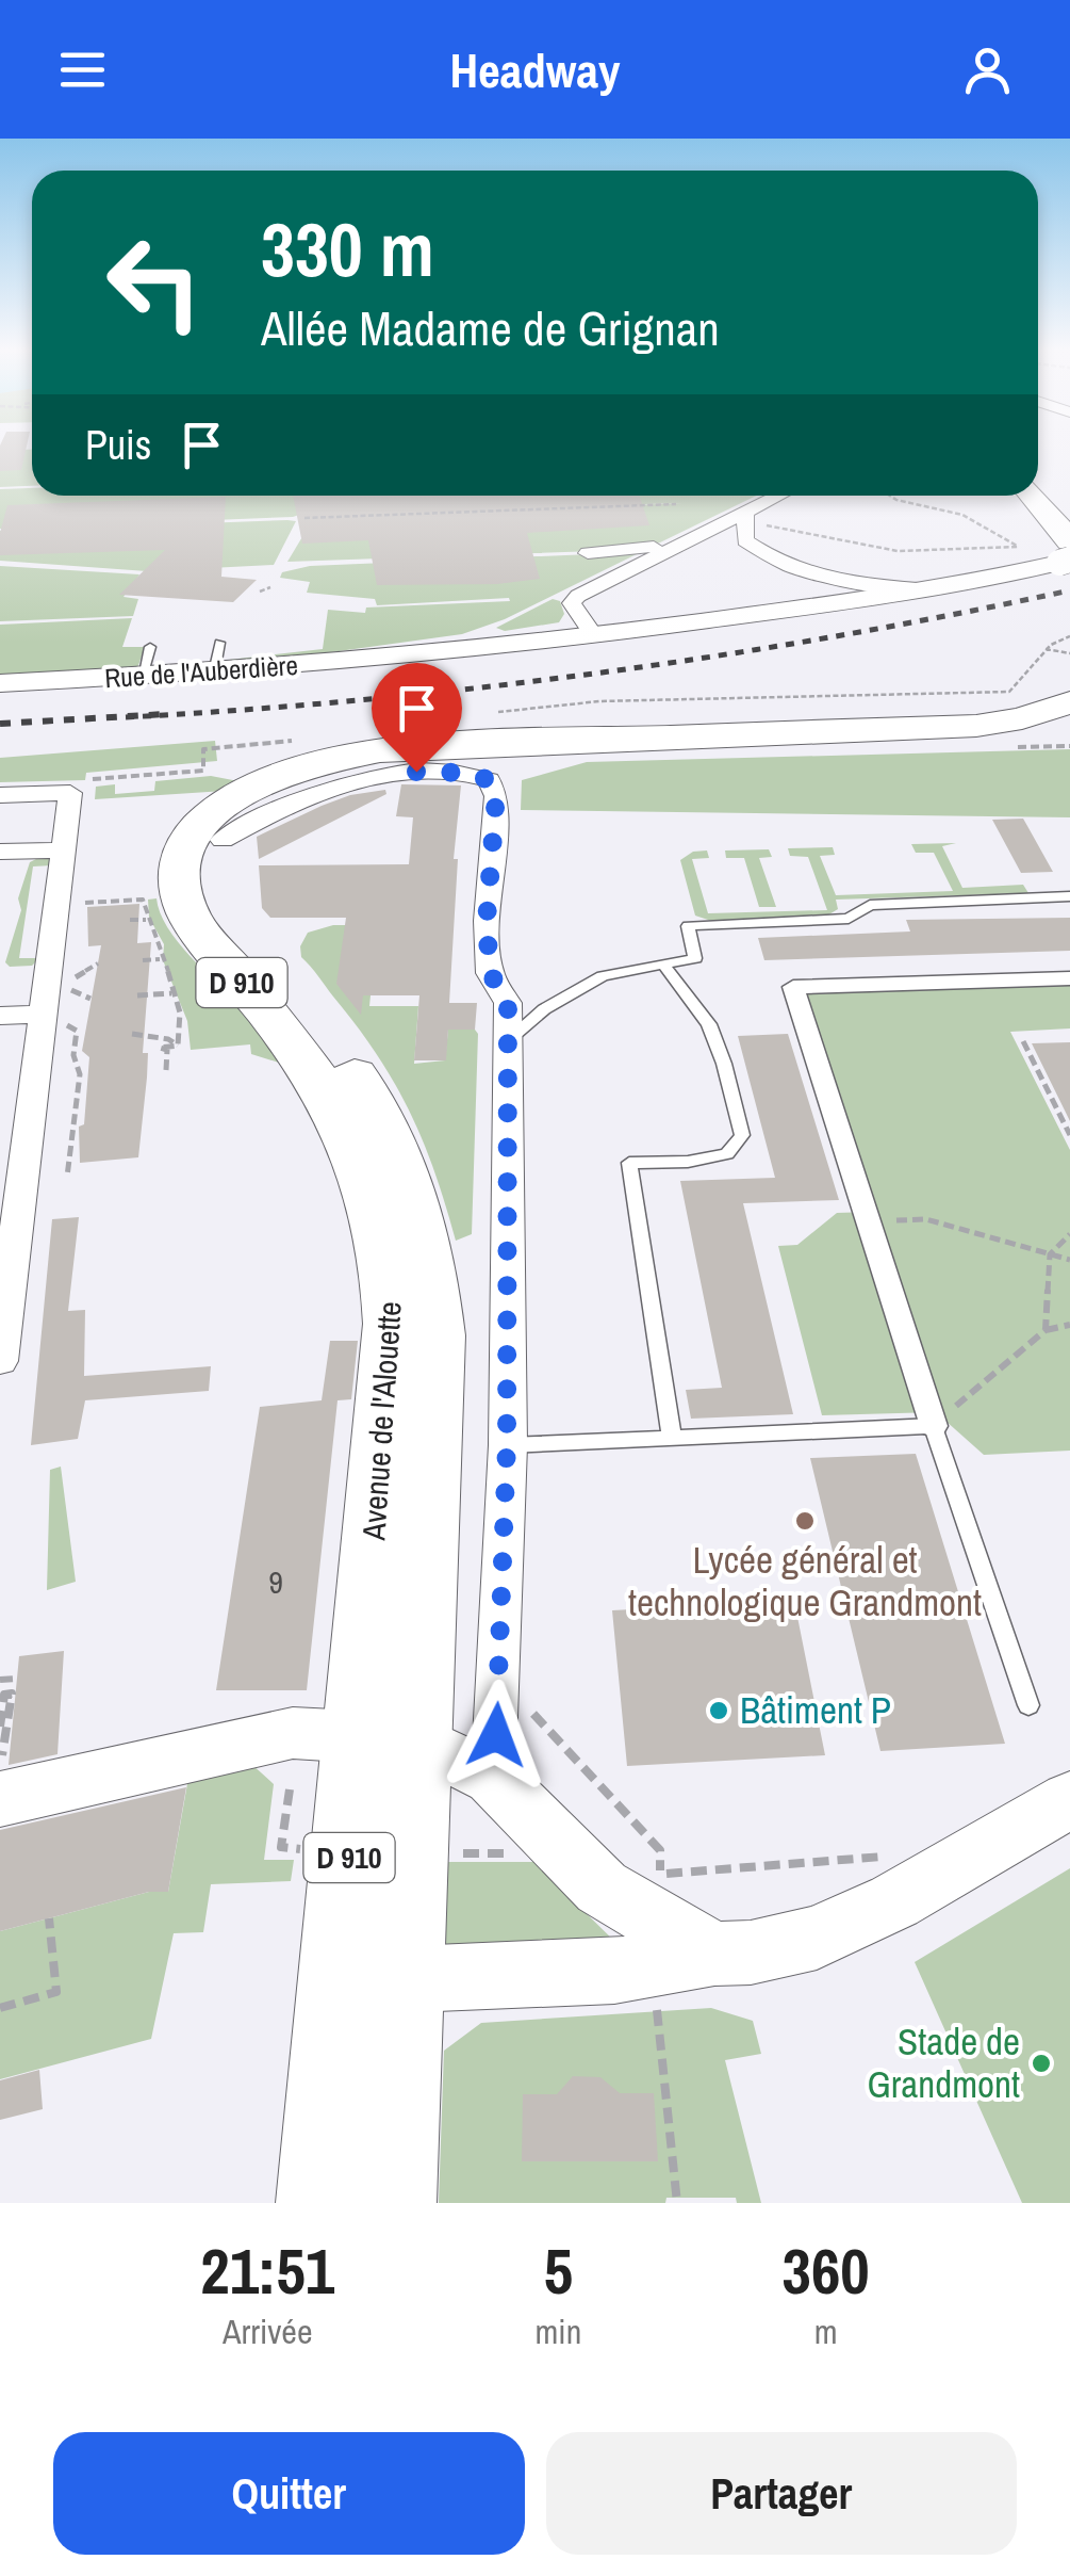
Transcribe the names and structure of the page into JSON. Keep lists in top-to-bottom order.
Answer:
{
  "streets": {
    "main road": ["D 910", "Avenue de l'Alouette"],
    "street": ["Rue de l'Auberdière"]
  },
  "crossings": [
    ["D 910", "Avenue de l'Alouette"]
  ],
  "places": ["Lycée général et technologique Grandmont", "Bâtiment P", "Stade de Grandmont"],
  "house_numbers": ["9"],
  "page": {
    "header": "Headway",
    "turn": ["330 m", "Allée Madame de Grignan"],
    "then": "Puis",
    "eta": [
      "21:51",
      "Arrivée",
      "5",
      "min",
      "360",
      "m"
    ],
    "buttons": ["Quitter", "Partager"]
  }
}
